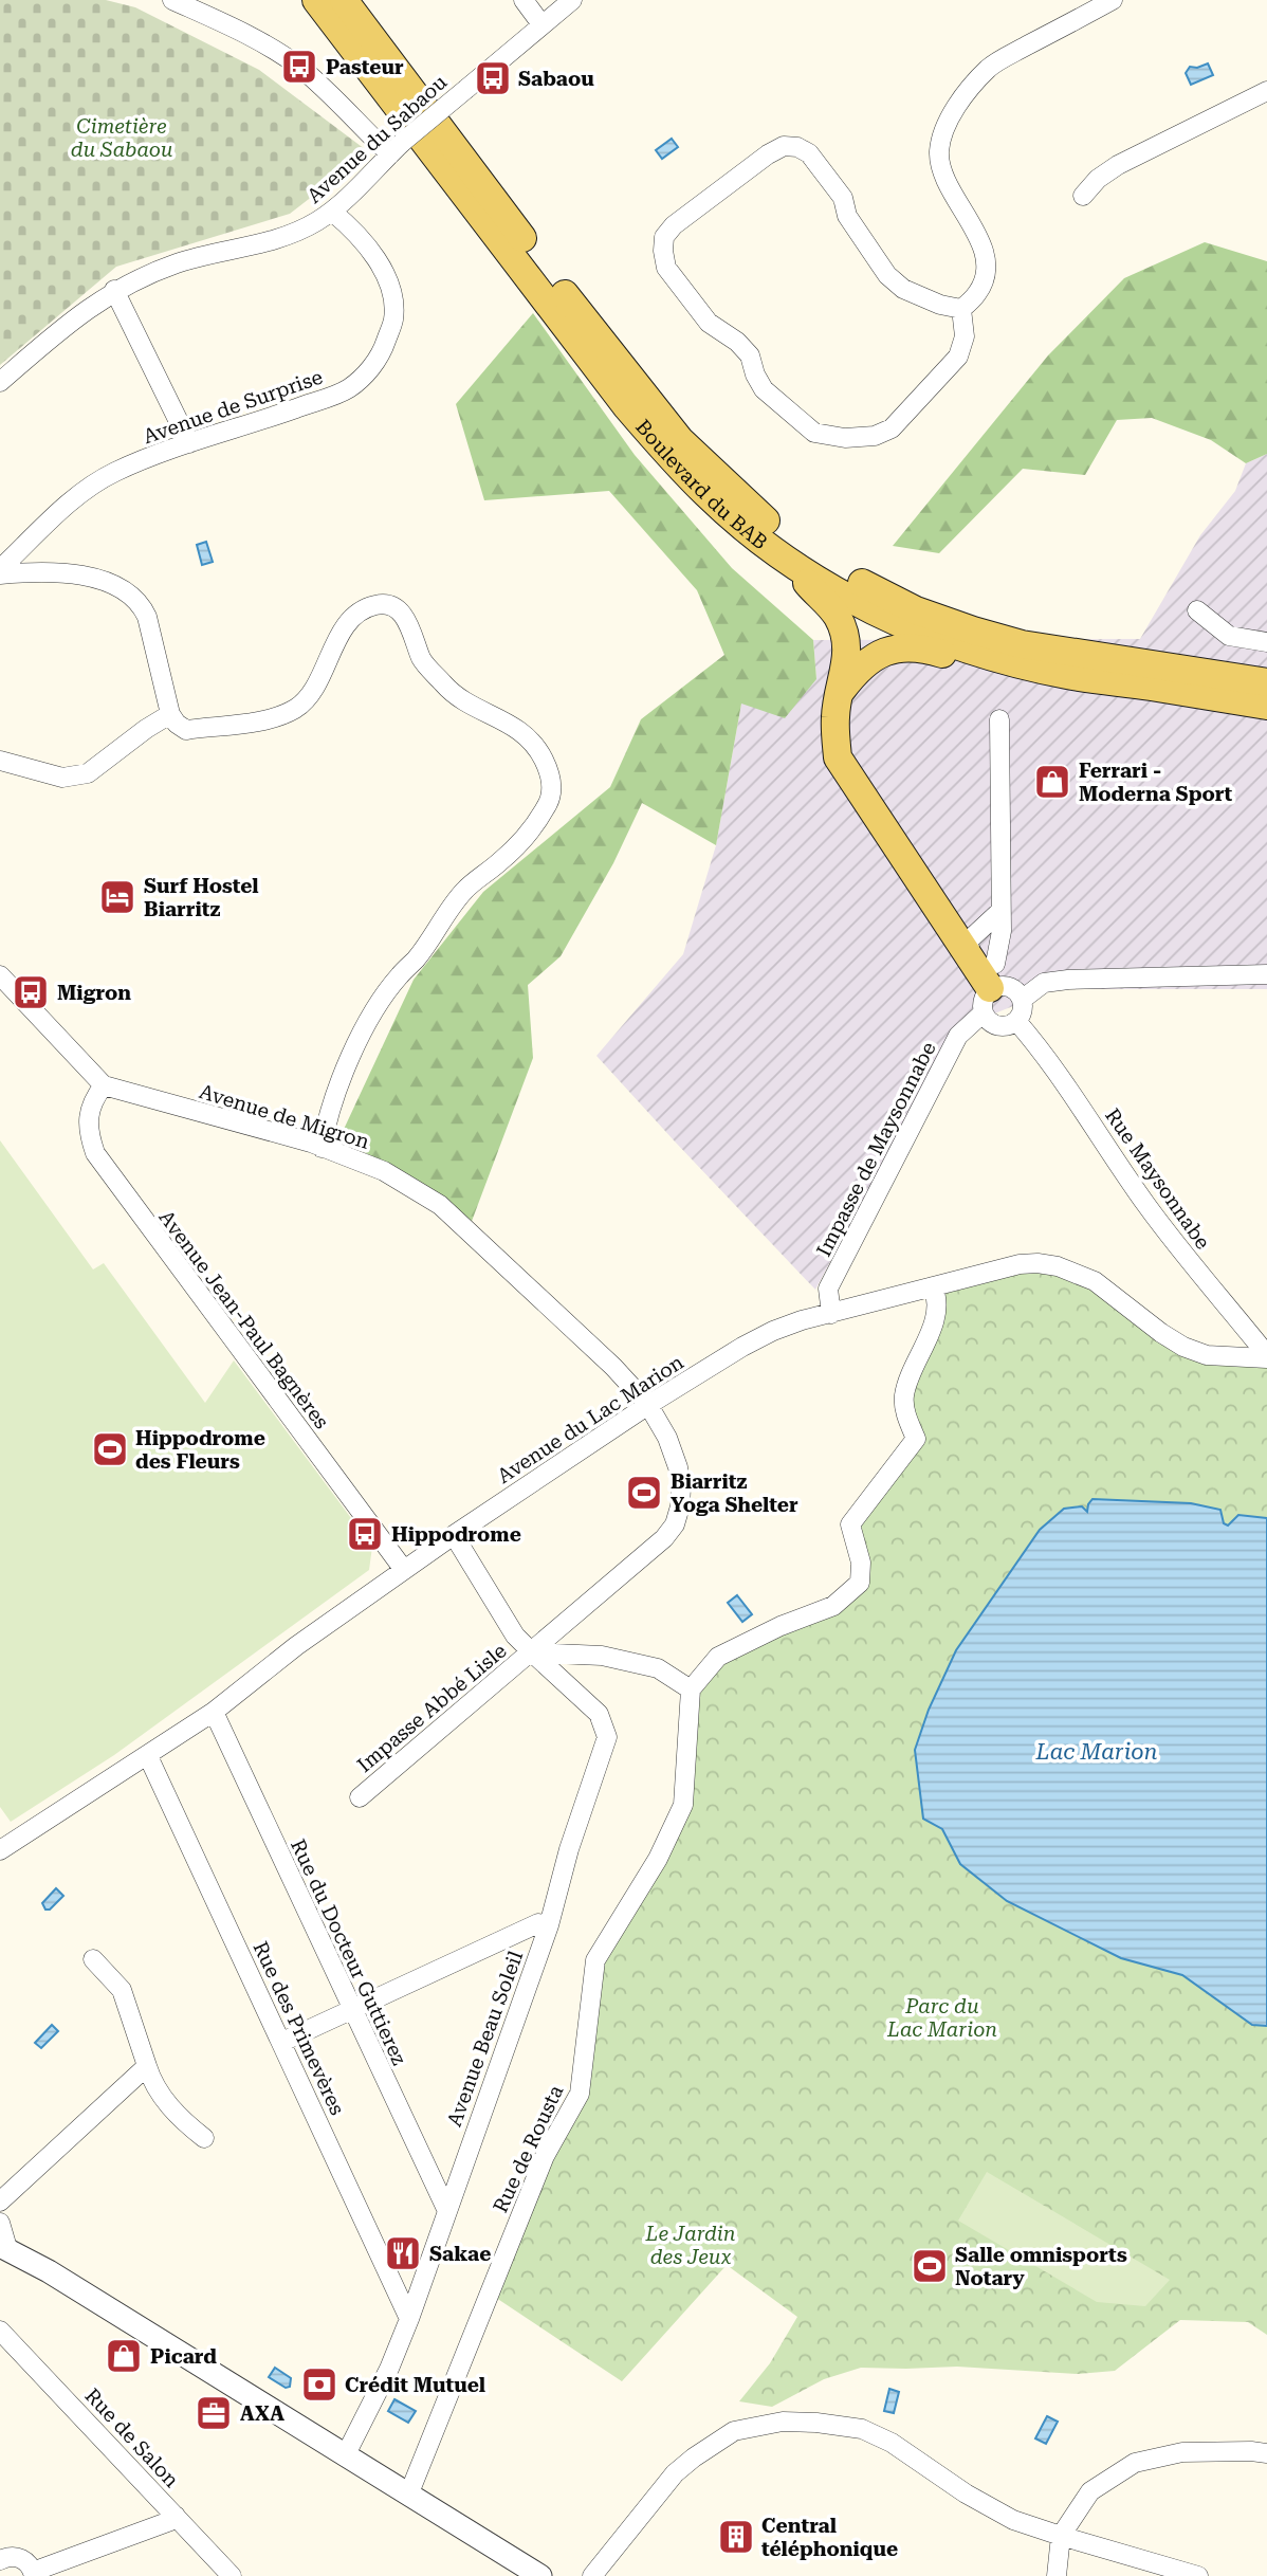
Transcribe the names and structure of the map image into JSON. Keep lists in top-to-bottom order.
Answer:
{
  "streets": {
    "main road": ["Boulevard du BAB"],
    "street": [
      "Avenue du Sabaou",
      "Avenue de Surprise",
      "Avenue de Migron",
      "Impasse de Maysonnabe",
      "Rue Maysonnabe",
      "Avenue Jean-Paul Bagnères",
      "Avenue du Lac Marion",
      "Impasse Abbé Lisle",
      "Rue du Docteur Guttierez",
      "Rue des Primevères",
      "Avenue Beau Soleil",
      "Rue de Rousta",
      "Rue de Salon"
    ]
  },
  "crossings": [
    ["Avenue du Sabaou", "Avenue de Surprise"],
    ["Avenue de Migron", "Avenue Jean-Paul Bagnères"],
    ["Avenue de Migron", "Avenue du Lac Marion"],
    ["Avenue de Migron", "Impasse Abbé Lisle"],
    ["Avenue de Migron", "Avenue Beau Soleil"],
    ["Impasse de Maysonnabe", "Avenue du Lac Marion"],
    ["Rue Maysonnabe", "Avenue du Lac Marion"],
    ["Avenue Jean-Paul Bagnères", "Avenue du Lac Marion"],
    ["Avenue du Lac Marion", "Rue du Docteur Guttierez"],
    ["Avenue du Lac Marion", "Rue des Primevères"],
    ["Avenue du Lac Marion", "Avenue Beau Soleil"],
    ["Impasse Abbé Lisle", "Avenue Beau Soleil"],
    ["Rue du Docteur Guttierez", "Avenue Beau Soleil"],
    ["Rue des Primevères", "Avenue Beau Soleil"]
  ],
  "water": ["Lac Marion"],
  "parks": ["Cimetière du Sabaou", "Parc du Lac Marion", "Le Jardin des Jeux"],
  "places": {
    "bus stop": [
      "Pasteur",
      "Sabaou",
      "Migron",
      "Hippodrome"
    ],
    "shop": ["Ferrari - Moderna Sport", "Picard"],
    "hotel": ["Surf Hostel Biarritz"],
    "sports": ["Hippodrome des Fleurs", "Biarritz Yoga Shelter", "Salle omnisports Notary"],
    "restaurant": ["Sakae"],
    "bank": ["Crédit Mutuel"],
    "office": ["AXA"],
    "building": ["Central téléphonique"]
  }
}
